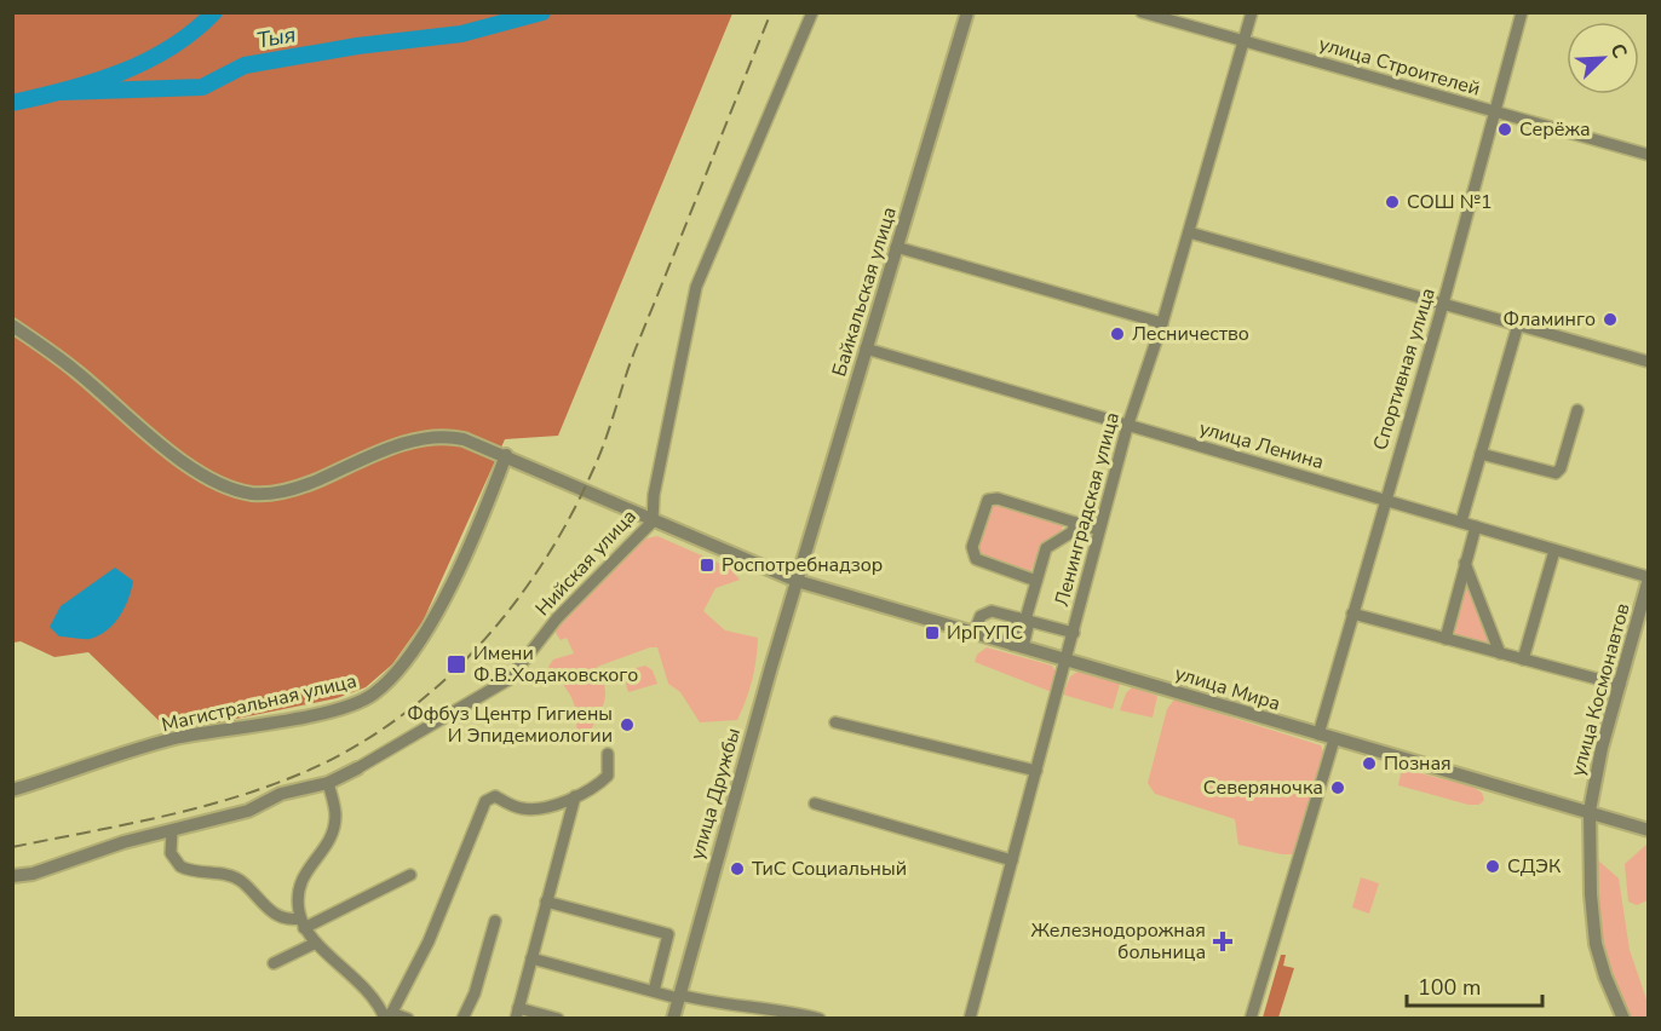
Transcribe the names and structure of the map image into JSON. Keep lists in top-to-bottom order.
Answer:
{
  "streets": {
    "street": [
      "улица Строителей",
      "Байкальская улица",
      "Спортивная улица",
      "улица Ленина",
      "Ленинградская улица",
      "Нийская улица",
      "улица Мира",
      "улица Космонавтов",
      "Магистральная улица",
      "улица Дружбы"
    ]
  },
  "crossings": [
    ["улица Строителей", "Спортивная улица"],
    ["улица Строителей", "Ленинградская улица"],
    ["Байкальская улица", "улица Ленина"],
    ["Байкальская улица", "улица Мира"],
    ["Байкальская улица", "улица Дружбы"],
    ["Спортивная улица", "улица Ленина"],
    ["Спортивная улица", "улица Мира"],
    ["улица Ленина", "Ленинградская улица"],
    ["улица Ленина", "улица Космонавтов"],
    ["Ленинградская улица", "улица Мира"],
    ["Нийская улица", "улица Мира"],
    ["улица Мира", "улица Космонавтов"],
    ["улица Мира", "Магистральная улица"],
    ["улица Мира", "улица Дружбы"]
  ],
  "water": ["Тыя"],
  "places": {
    "other": [
      "Серёжа",
      "СОШ №1",
      "Фламинго",
      "Лесничество",
      "Ффбуз Центр Гигиены И Эпидемиологии",
      "Позная",
      "Северяночка",
      "СДЭК",
      "ТиС Социальный"
    ],
    "transit": ["Роспотребнадзор", "ИрГУПС", "Имени Ф.В.Ходаковского"],
    "health": ["Железнодорожная больница"]
  },
  "scale_bar": "100 m",
  "north": "top right"
}
